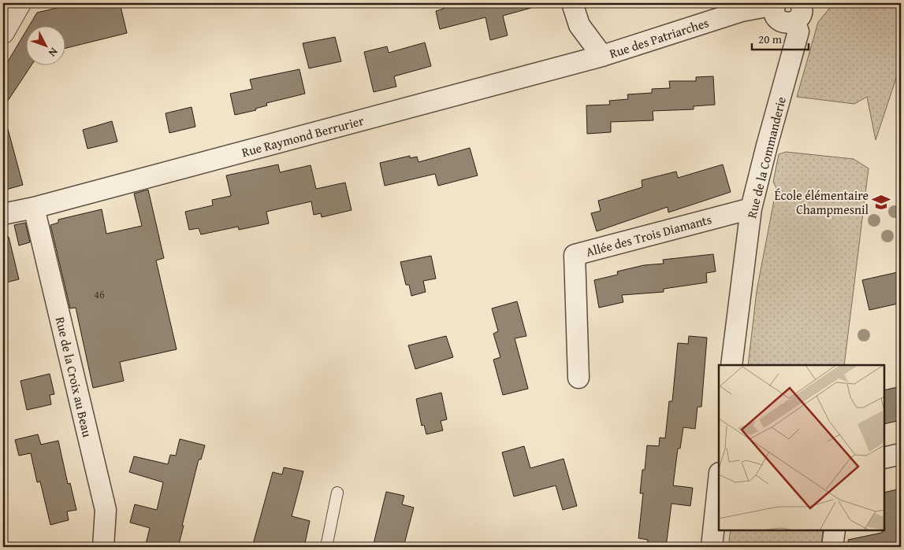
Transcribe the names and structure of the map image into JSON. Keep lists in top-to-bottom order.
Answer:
{
  "streets": {
    "street": [
      "Rue des Patriarches",
      "Rue Raymond Berrurier",
      "Rue de la Commanderie",
      "Allée des Trois Diamants",
      "Rue de la Croix au Beau"
    ]
  },
  "crossings": [
    ["Rue des Patriarches", "Rue Raymond Berrurier"],
    ["Rue Raymond Berrurier", "Rue de la Croix au Beau"],
    ["Rue de la Commanderie", "Allée des Trois Diamants"]
  ],
  "places": {
    "school or university": ["École élémentaire Champmesnil"]
  },
  "house_numbers": ["46"],
  "scale_bar": "20 m",
  "north": "bottom right"
}
